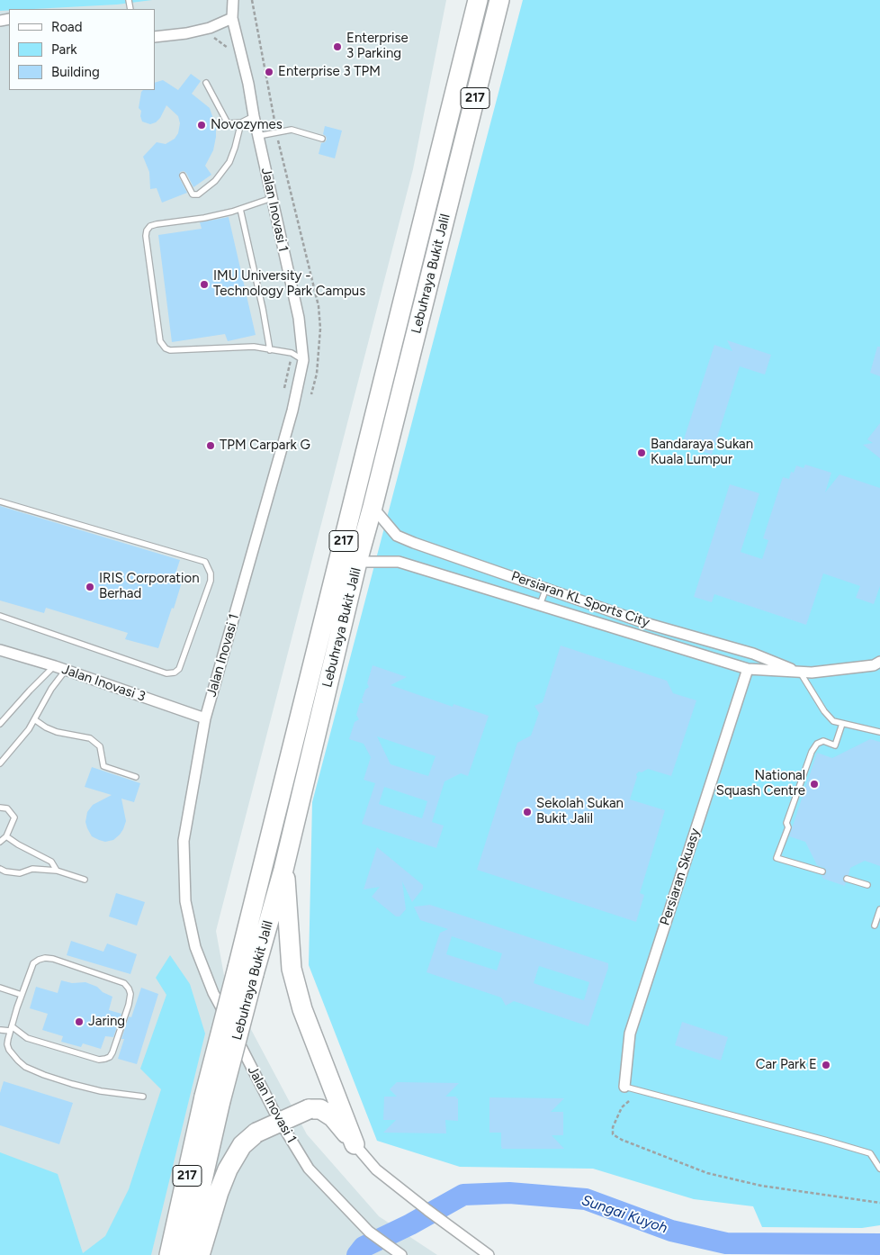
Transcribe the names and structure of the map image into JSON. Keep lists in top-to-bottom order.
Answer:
{
  "streets": {
    "highway": ["217", "Lebuhraya Bukit Jalil"],
    "street": [
      "Jalan Inovasi 1",
      "Persiaran KL Sports City",
      "Jalan Inovasi 3",
      "Persiaran Skuasy"
    ]
  },
  "crossings": [
    ["Jalan Inovasi 1", "Jalan Inovasi 3"],
    ["Lebuhraya Bukit Jalil", "Persiaran KL Sports City"],
    ["Persiaran KL Sports City", "Persiaran Skuasy"]
  ],
  "water": ["Sungai Kuyoh"],
  "places": [
    "Enterprise 3 Parking",
    "Enterprise 3 TPM",
    "Novozymes",
    "IMU University - Technology Park Campus",
    "TPM Carpark G",
    "Bandaraya Sukan Kuala Lumpur",
    "IRIS Corporation Berhad",
    "National Squash Centre",
    "Sekolah Sukan Bukit Jalil",
    "Jaring",
    "Car Park E"
  ],
  "legend": ["Road", "Park", "Building"]
}
